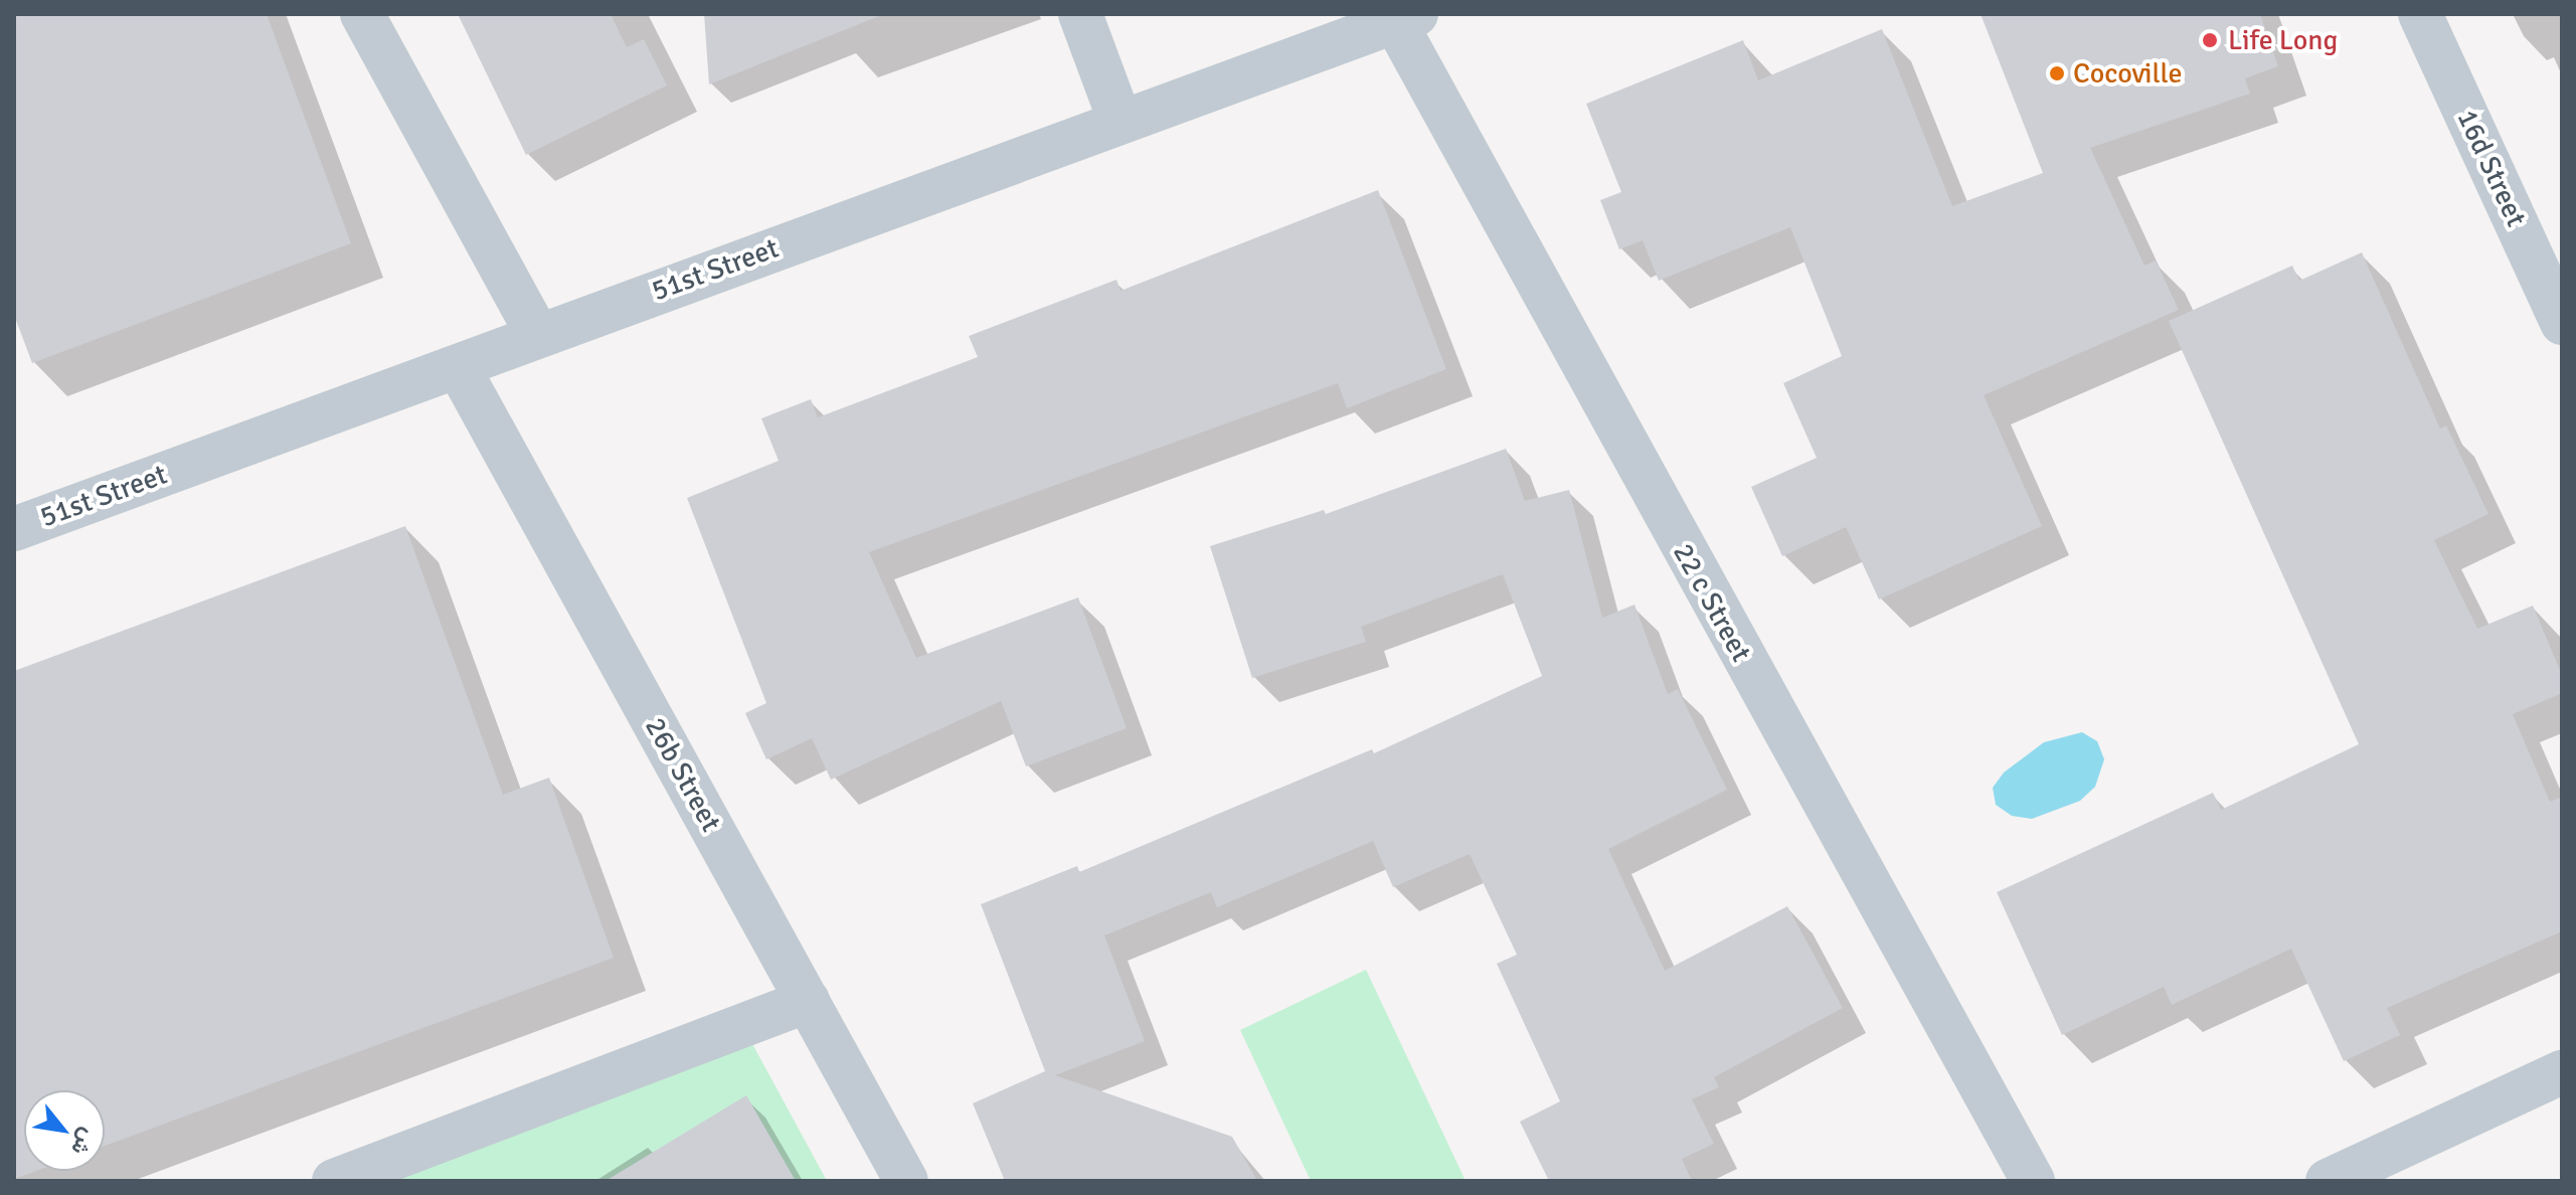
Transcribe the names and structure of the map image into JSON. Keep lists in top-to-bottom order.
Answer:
{
  "streets": {
    "street": [
      "16d Street",
      "51st Street",
      "22 c Street",
      "26b Street"
    ]
  },
  "crossings": [
    ["51st Street", "22 c Street"],
    ["51st Street", "26b Street"]
  ],
  "places": ["Life Long", "Cocoville"],
  "north": "bottom right"
}
